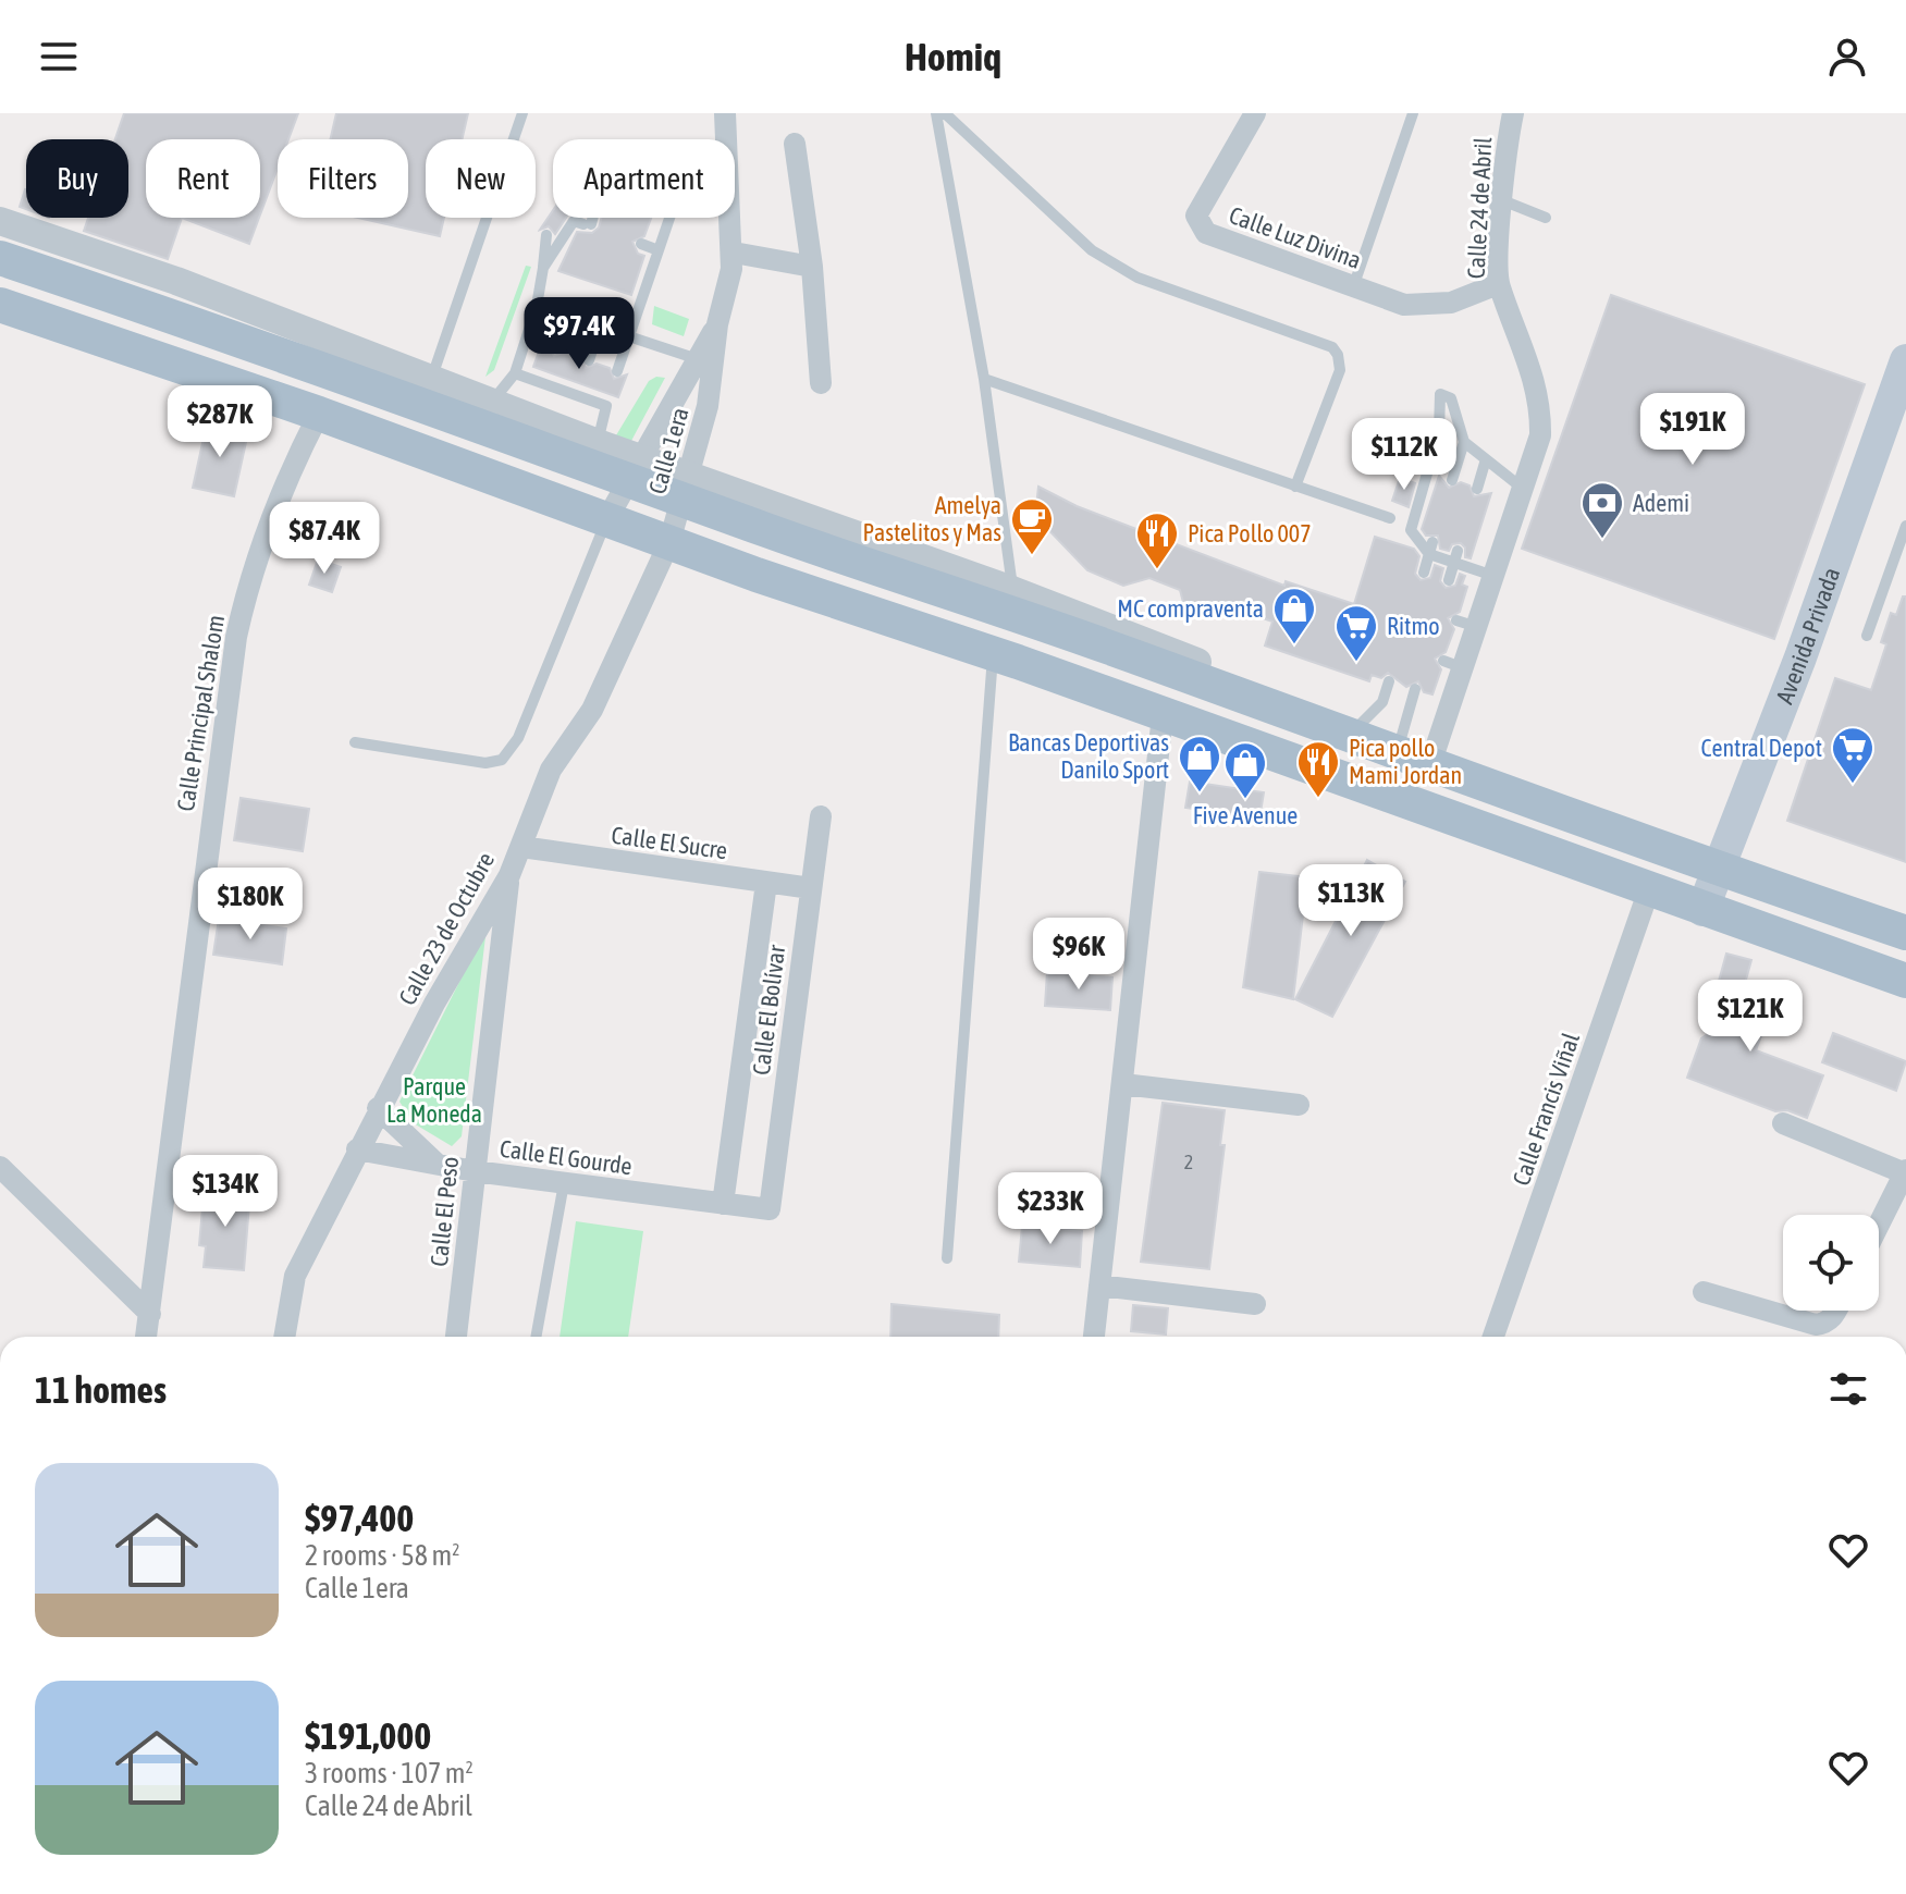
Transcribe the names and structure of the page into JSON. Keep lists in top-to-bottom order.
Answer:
{
  "streets": {
    "main road": ["Avenida Privada"],
    "street": [
      "Calle 24 de Abril",
      "Calle Luz Divina",
      "Calle 1era",
      "Calle Principal Shalom",
      "Calle El Sucre",
      "Calle 23 de Octubre",
      "Calle El Bolívar",
      "Calle Francis Viñal",
      "Calle El Gourde",
      "Calle El Peso"
    ]
  },
  "crossings": [
    ["Calle 24 de Abril", "Calle Luz Divina"],
    ["Calle 1era", "Calle 23 de Octubre"],
    ["Calle El Sucre", "Calle 23 de Octubre"],
    ["Calle El Sucre", "Calle El Bolívar"],
    ["Calle 23 de Octubre", "Calle El Gourde"],
    ["Calle 23 de Octubre", "Calle El Peso"],
    ["Calle El Bolívar", "Calle El Gourde"],
    ["Calle El Gourde", "Calle El Peso"]
  ],
  "parks": ["Parque La Moneda"],
  "places": {
    "bank": ["Ademi"],
    "cafe": ["Amelya Pastelitos y Mas"],
    "restaurant": ["Pica Pollo 007", "Pica pollo Mami Jordan"],
    "shop": ["MC compraventa", "Bancas Deportivas Danilo Sport", "Five Avenue"],
    "supermarket": ["Ritmo", "Central Depot"]
  },
  "house_numbers": ["2"],
  "page": {
    "header": "Homiq",
    "chip": [
      "Buy",
      "Rent",
      "Filters",
      "New",
      "Apartment"
    ],
    "price": [
      "$97.4K",
      "$287K",
      "$191K",
      "$112K",
      "$87.4K",
      "$113K",
      "$180K",
      "$96K",
      "$121K",
      "$134K",
      "$233K"
    ],
    "heading": "11 homes",
    "list": [
      {
        "name": "$97,400",
        "note": "2 rooms · 58 m² · Calle 1era"
      },
      {
        "name": "$191,000",
        "note": "3 rooms · 107 m² · Calle 24 de Abril"
      }
    ]
  }
}
